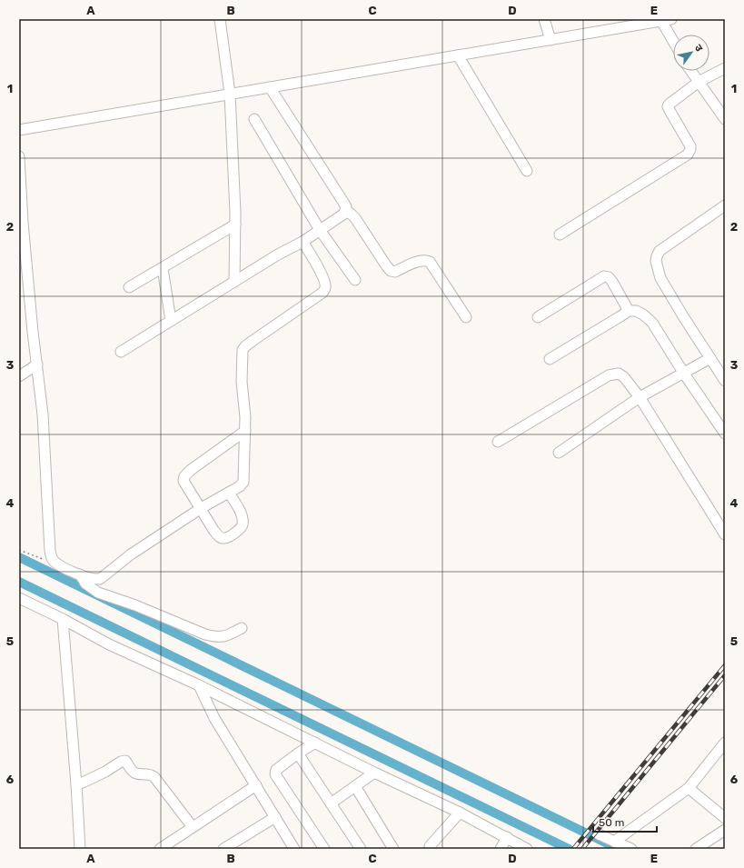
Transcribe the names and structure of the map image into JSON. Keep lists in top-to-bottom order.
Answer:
{
  "scale_bar": "50 m",
  "north": "top right",
  "grid": {
    "columns": [
      "A",
      "B",
      "C",
      "D",
      "E"
    ],
    "rows": [
      "1",
      "2",
      "3",
      "4",
      "5",
      "6"
    ]
  }
}
